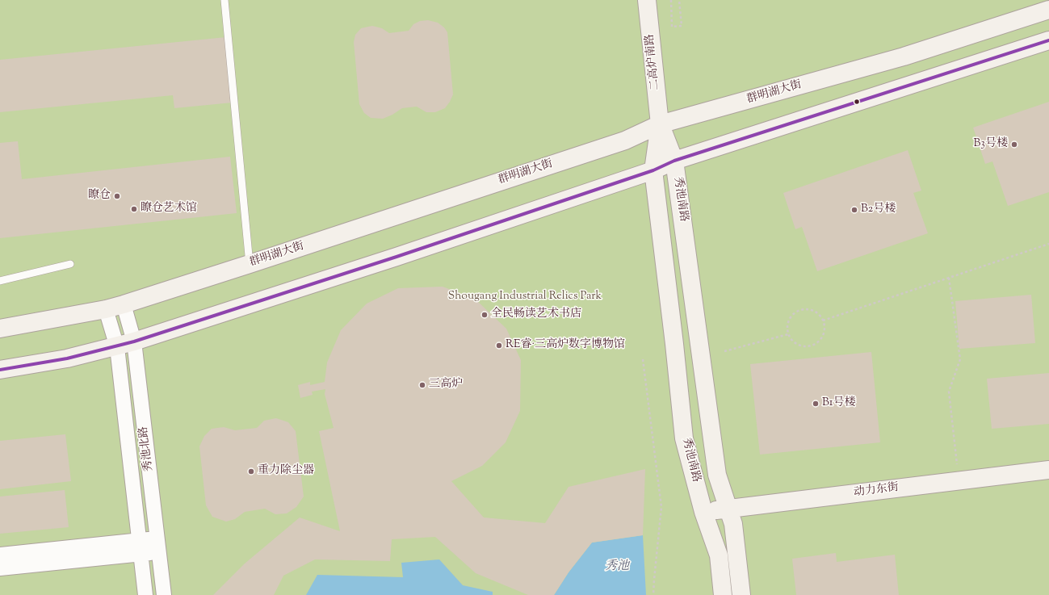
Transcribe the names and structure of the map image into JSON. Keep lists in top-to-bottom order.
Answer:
{
  "streets": {
    "main road": [
      "二高炉南路",
      "群明湖大街",
      "秀池南路",
      "动力东街"
    ],
    "street": ["秀池北路"]
  },
  "crossings": [
    ["二高炉南路", "群明湖大街"],
    ["二高炉南路", "秀池南路"],
    ["群明湖大街", "秀池南路"],
    ["群明湖大街", "秀池北路"],
    ["秀池南路", "动力东街"]
  ],
  "water": ["秀池"],
  "parks": ["Shougang Industrial Relics Park"],
  "places": [
    "B3号楼",
    "瞭仓",
    "瞭仓艺术馆",
    "B2号楼",
    "全民畅读艺术书店",
    "RE睿·三高炉数字博物馆",
    "三高炉",
    "B1号楼",
    "重力除尘器"
  ]
}
